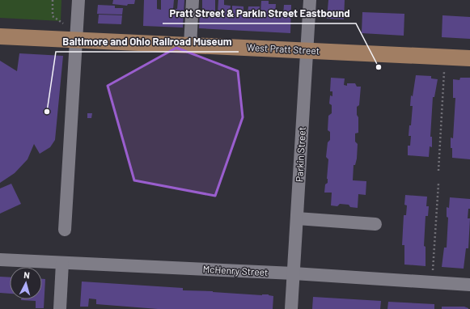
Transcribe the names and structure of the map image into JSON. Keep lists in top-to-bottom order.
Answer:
{
  "streets": {
    "main road": ["West Pratt Street"],
    "street": ["Parkin Street", "McHenry Street"]
  },
  "crossings": [
    ["West Pratt Street", "Parkin Street"],
    ["Parkin Street", "McHenry Street"]
  ],
  "places": ["Pratt Street & Parkin Street Eastbound", "Baltimore and Ohio Railroad Museum"],
  "north": "top"
}
